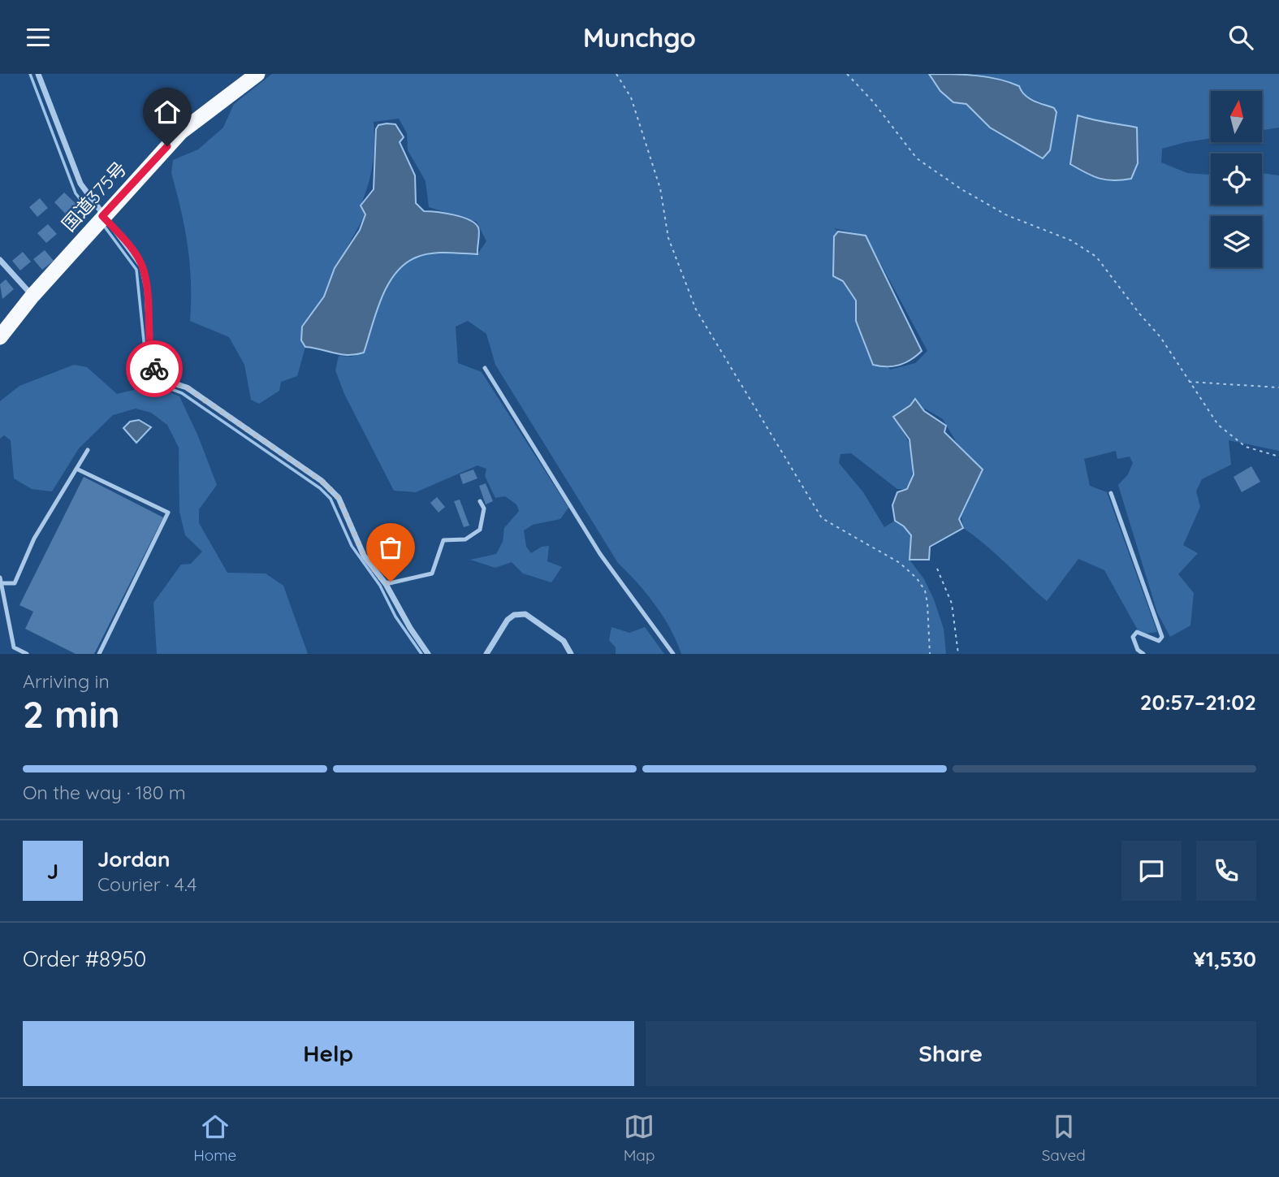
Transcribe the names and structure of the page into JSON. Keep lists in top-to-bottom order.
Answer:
{
  "streets": {
    "highway": ["国道375号"]
  },
  "north": "top",
  "page": {
    "header": "Munchgo",
    "heading": ["2 min", "Arriving in", "20:57–21:02"],
    "panel": [
      "Jordan",
      "Courier · 4.4",
      "Order #8950",
      "¥1,530"
    ],
    "bar": "On the way · 180 m",
    "round": "J",
    "buttons": ["Help", "Share"],
    "tabs": ["Home", "Map", "Saved"]
  }
}
